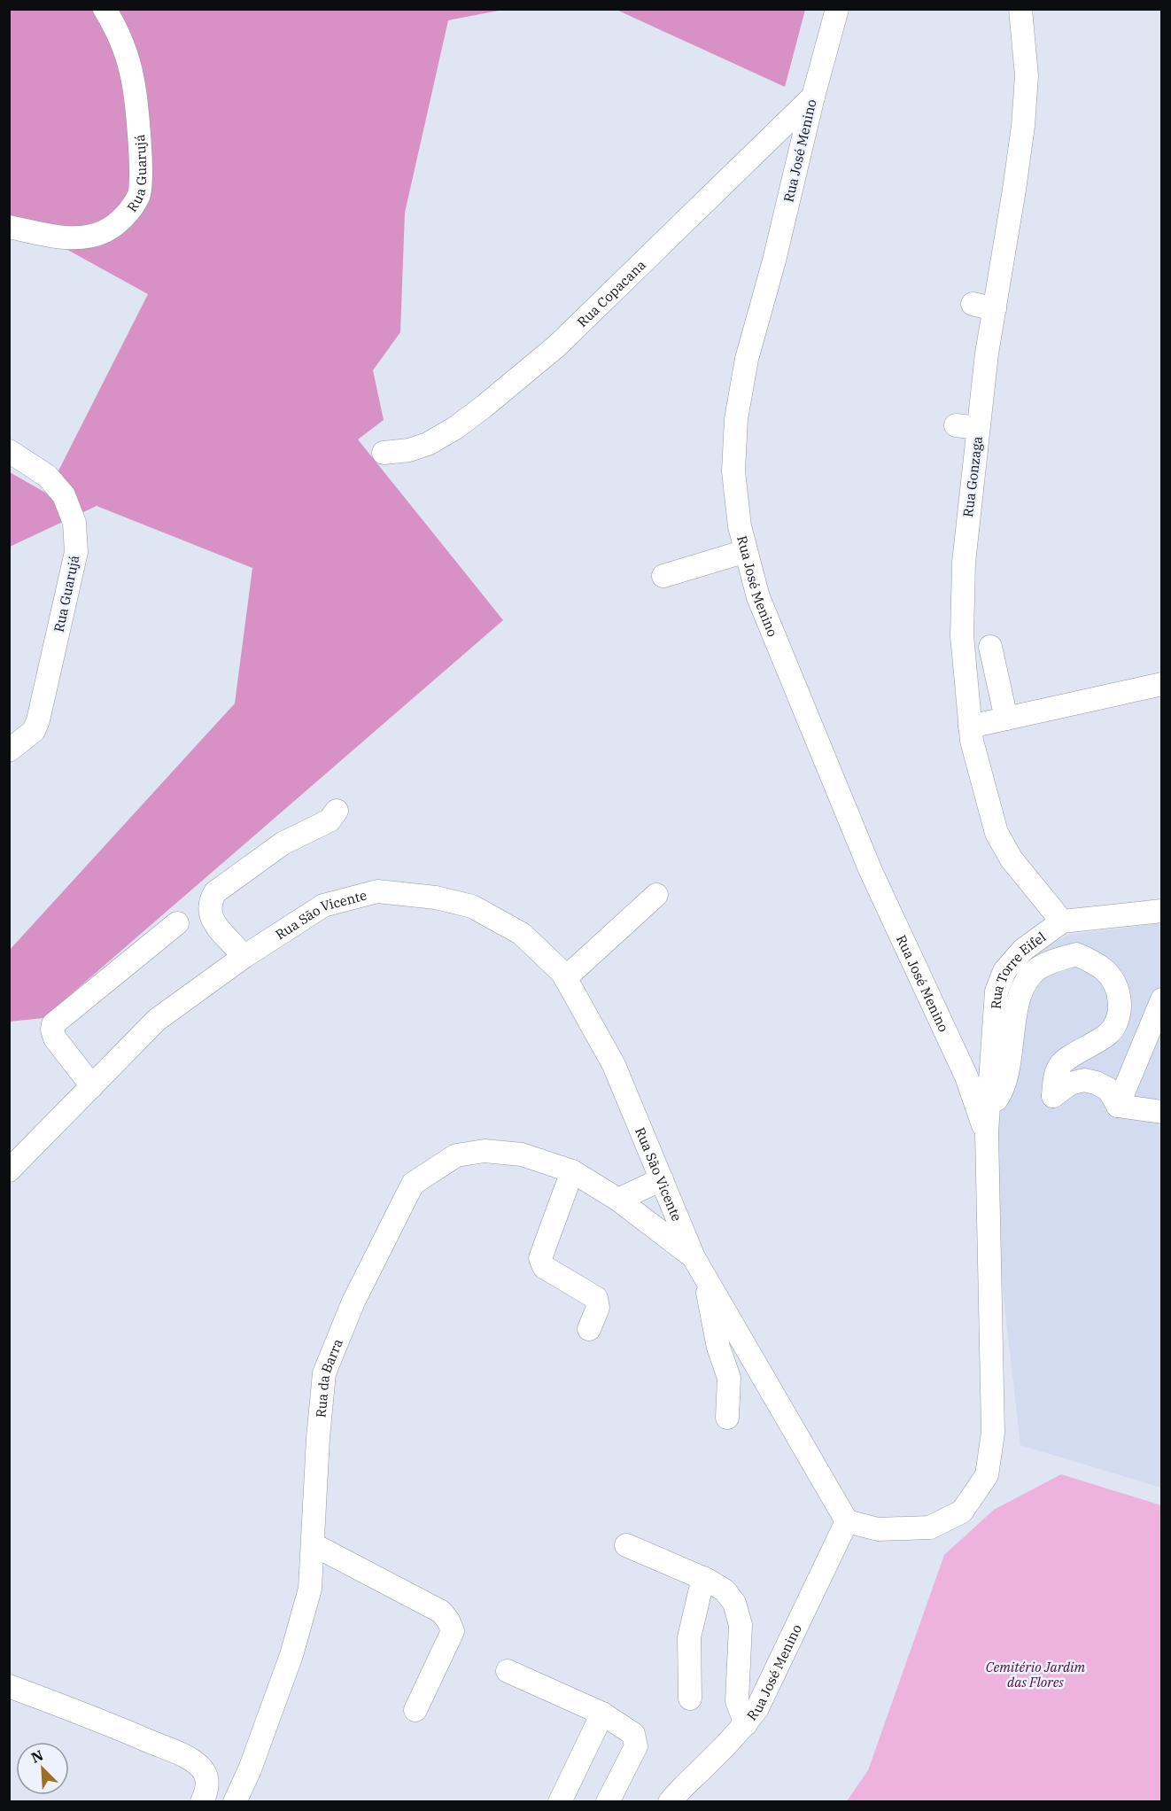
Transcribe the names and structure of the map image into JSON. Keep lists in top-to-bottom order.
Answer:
{
  "streets": {
    "street": [
      "Rua José Menino",
      "Rua Guarujá",
      "Rua Copacana",
      "Rua Gonzaga",
      "Rua São Vicente",
      "Rua Torre Eifel",
      "Rua da Barra"
    ]
  },
  "crossings": [
    ["Rua José Menino", "Rua Copacana"],
    ["Rua José Menino", "Rua São Vicente"],
    ["Rua José Menino", "Rua Torre Eifel"],
    ["Rua Gonzaga", "Rua Torre Eifel"],
    ["Rua São Vicente", "Rua da Barra"]
  ],
  "parks": ["Cemitério Jardim das Flores"],
  "north": "top left"
}
